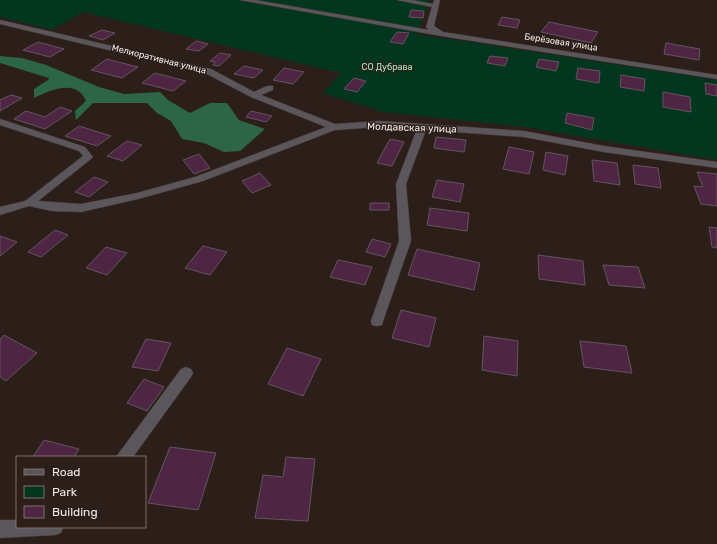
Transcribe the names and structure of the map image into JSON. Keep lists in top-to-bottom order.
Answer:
{
  "streets": {
    "street": ["Берёзовая улица", "Мелиоративная улица", "Молдавская улица"]
  },
  "crossings": [
    ["Мелиоративная улица", "Молдавская улица"]
  ],
  "parks": ["СО Дубрава"],
  "legend": ["Road", "Park", "Building"]
}
